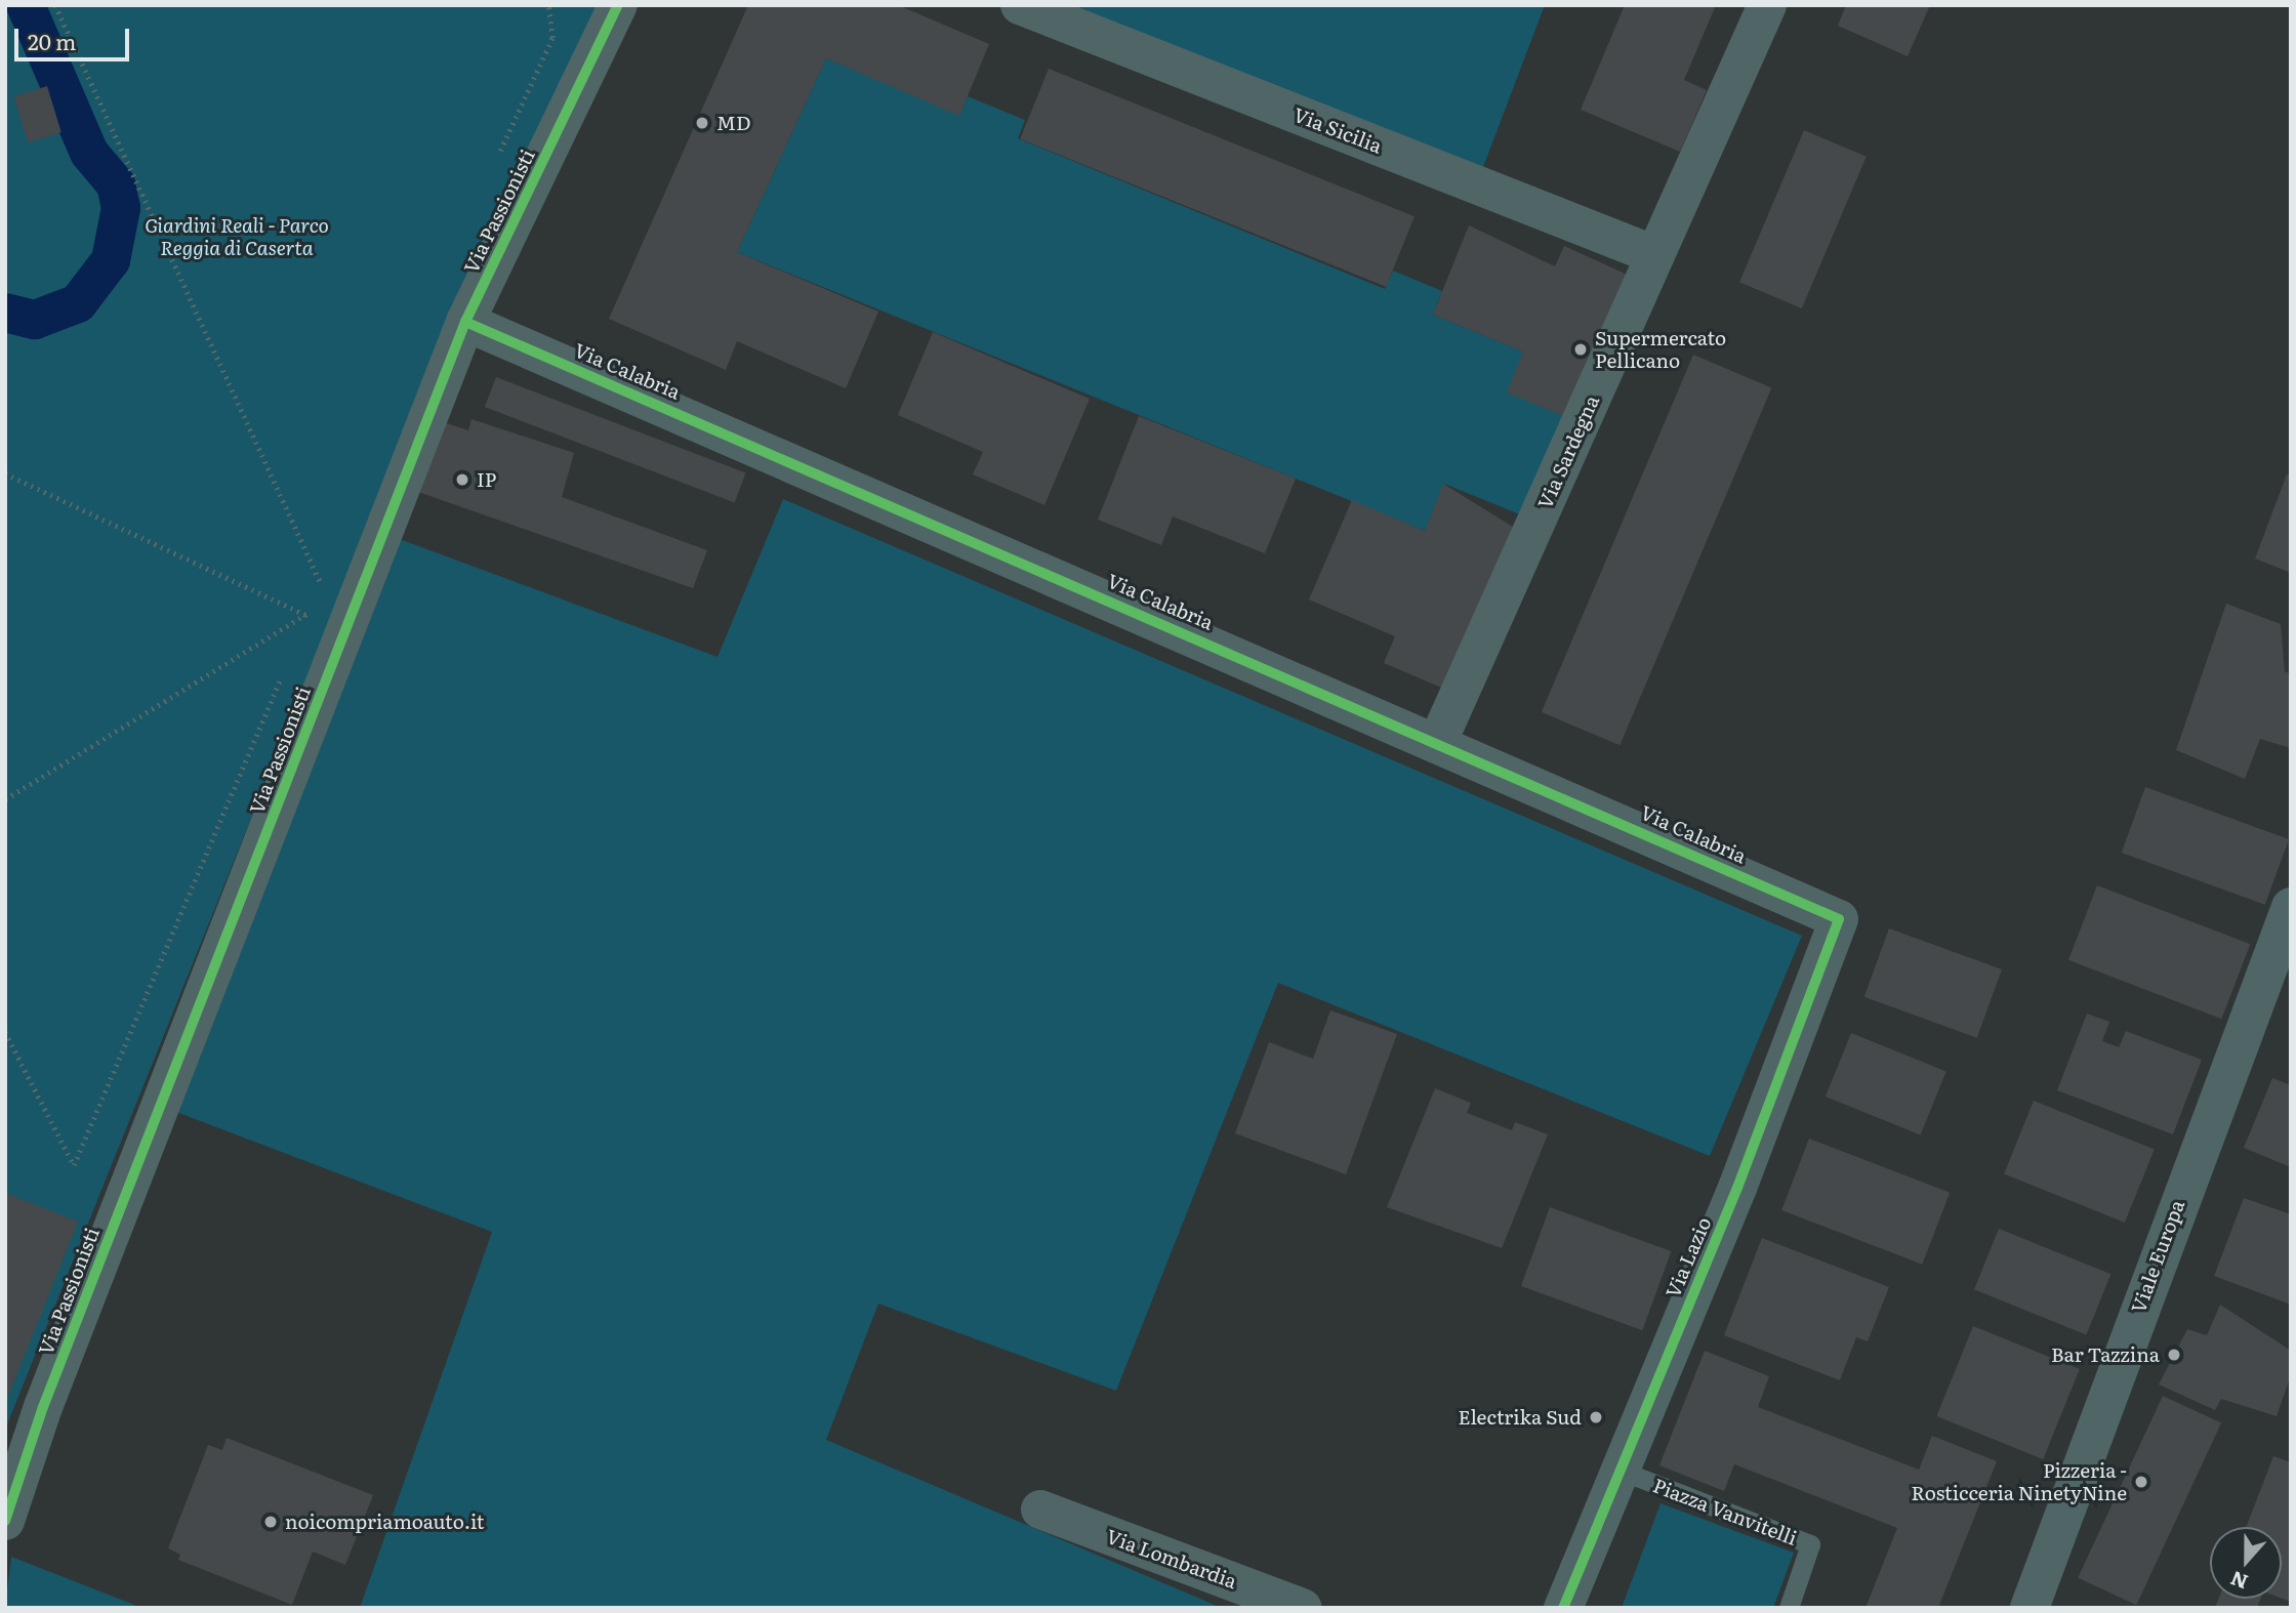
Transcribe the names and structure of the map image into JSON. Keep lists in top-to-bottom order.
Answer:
{
  "streets": {
    "street": [
      "Via Sicilia",
      "Via Passionisti",
      "Via Calabria",
      "Via Sardegna",
      "Viale Europa",
      "Via Lazio",
      "Via Lombardia"
    ],
    "lane": ["Piazza Vanvitelli"]
  },
  "crossings": [
    ["Via Sicilia", "Via Sardegna"],
    ["Via Passionisti", "Via Calabria"],
    ["Via Calabria", "Via Sardegna"],
    ["Via Calabria", "Via Lazio"],
    ["Via Lazio", "Piazza Vanvitelli"]
  ],
  "parks": ["Giardini Reali - Parco Reggia di Caserta"],
  "places": [
    "MD",
    "Supermercato Pellicano",
    "IP",
    "Bar Tazzina",
    "Electrika Sud",
    "Pizzeria - Rosticceria NinetyNine",
    "noicompriamoauto.it"
  ],
  "scale_bar": "20 m",
  "north": "bottom"
}
